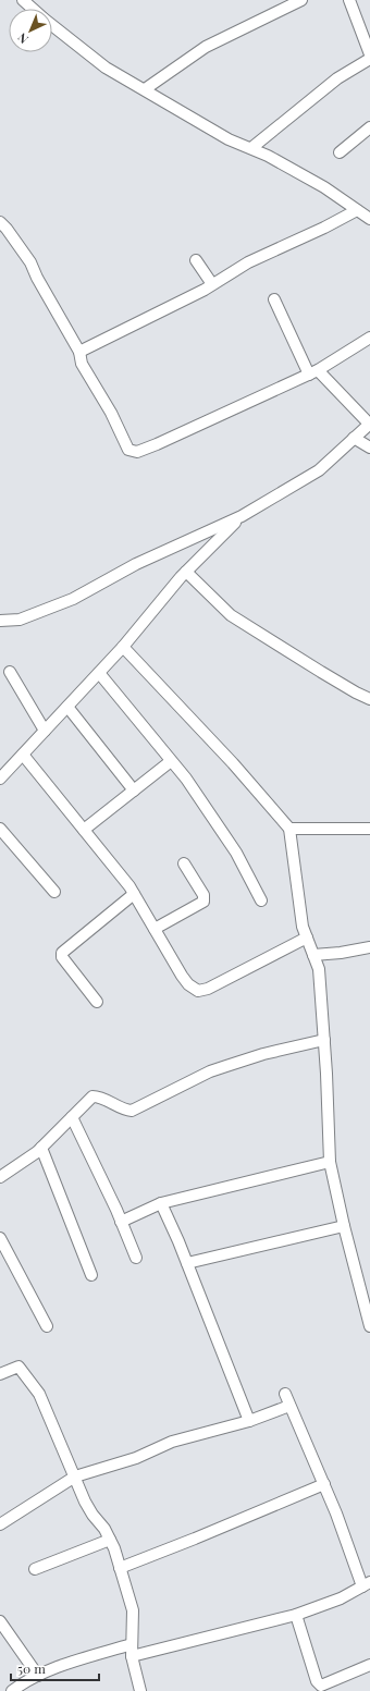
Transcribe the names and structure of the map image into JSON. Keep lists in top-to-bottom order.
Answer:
{
  "scale_bar": "50 m",
  "north": "bottom left"
}
